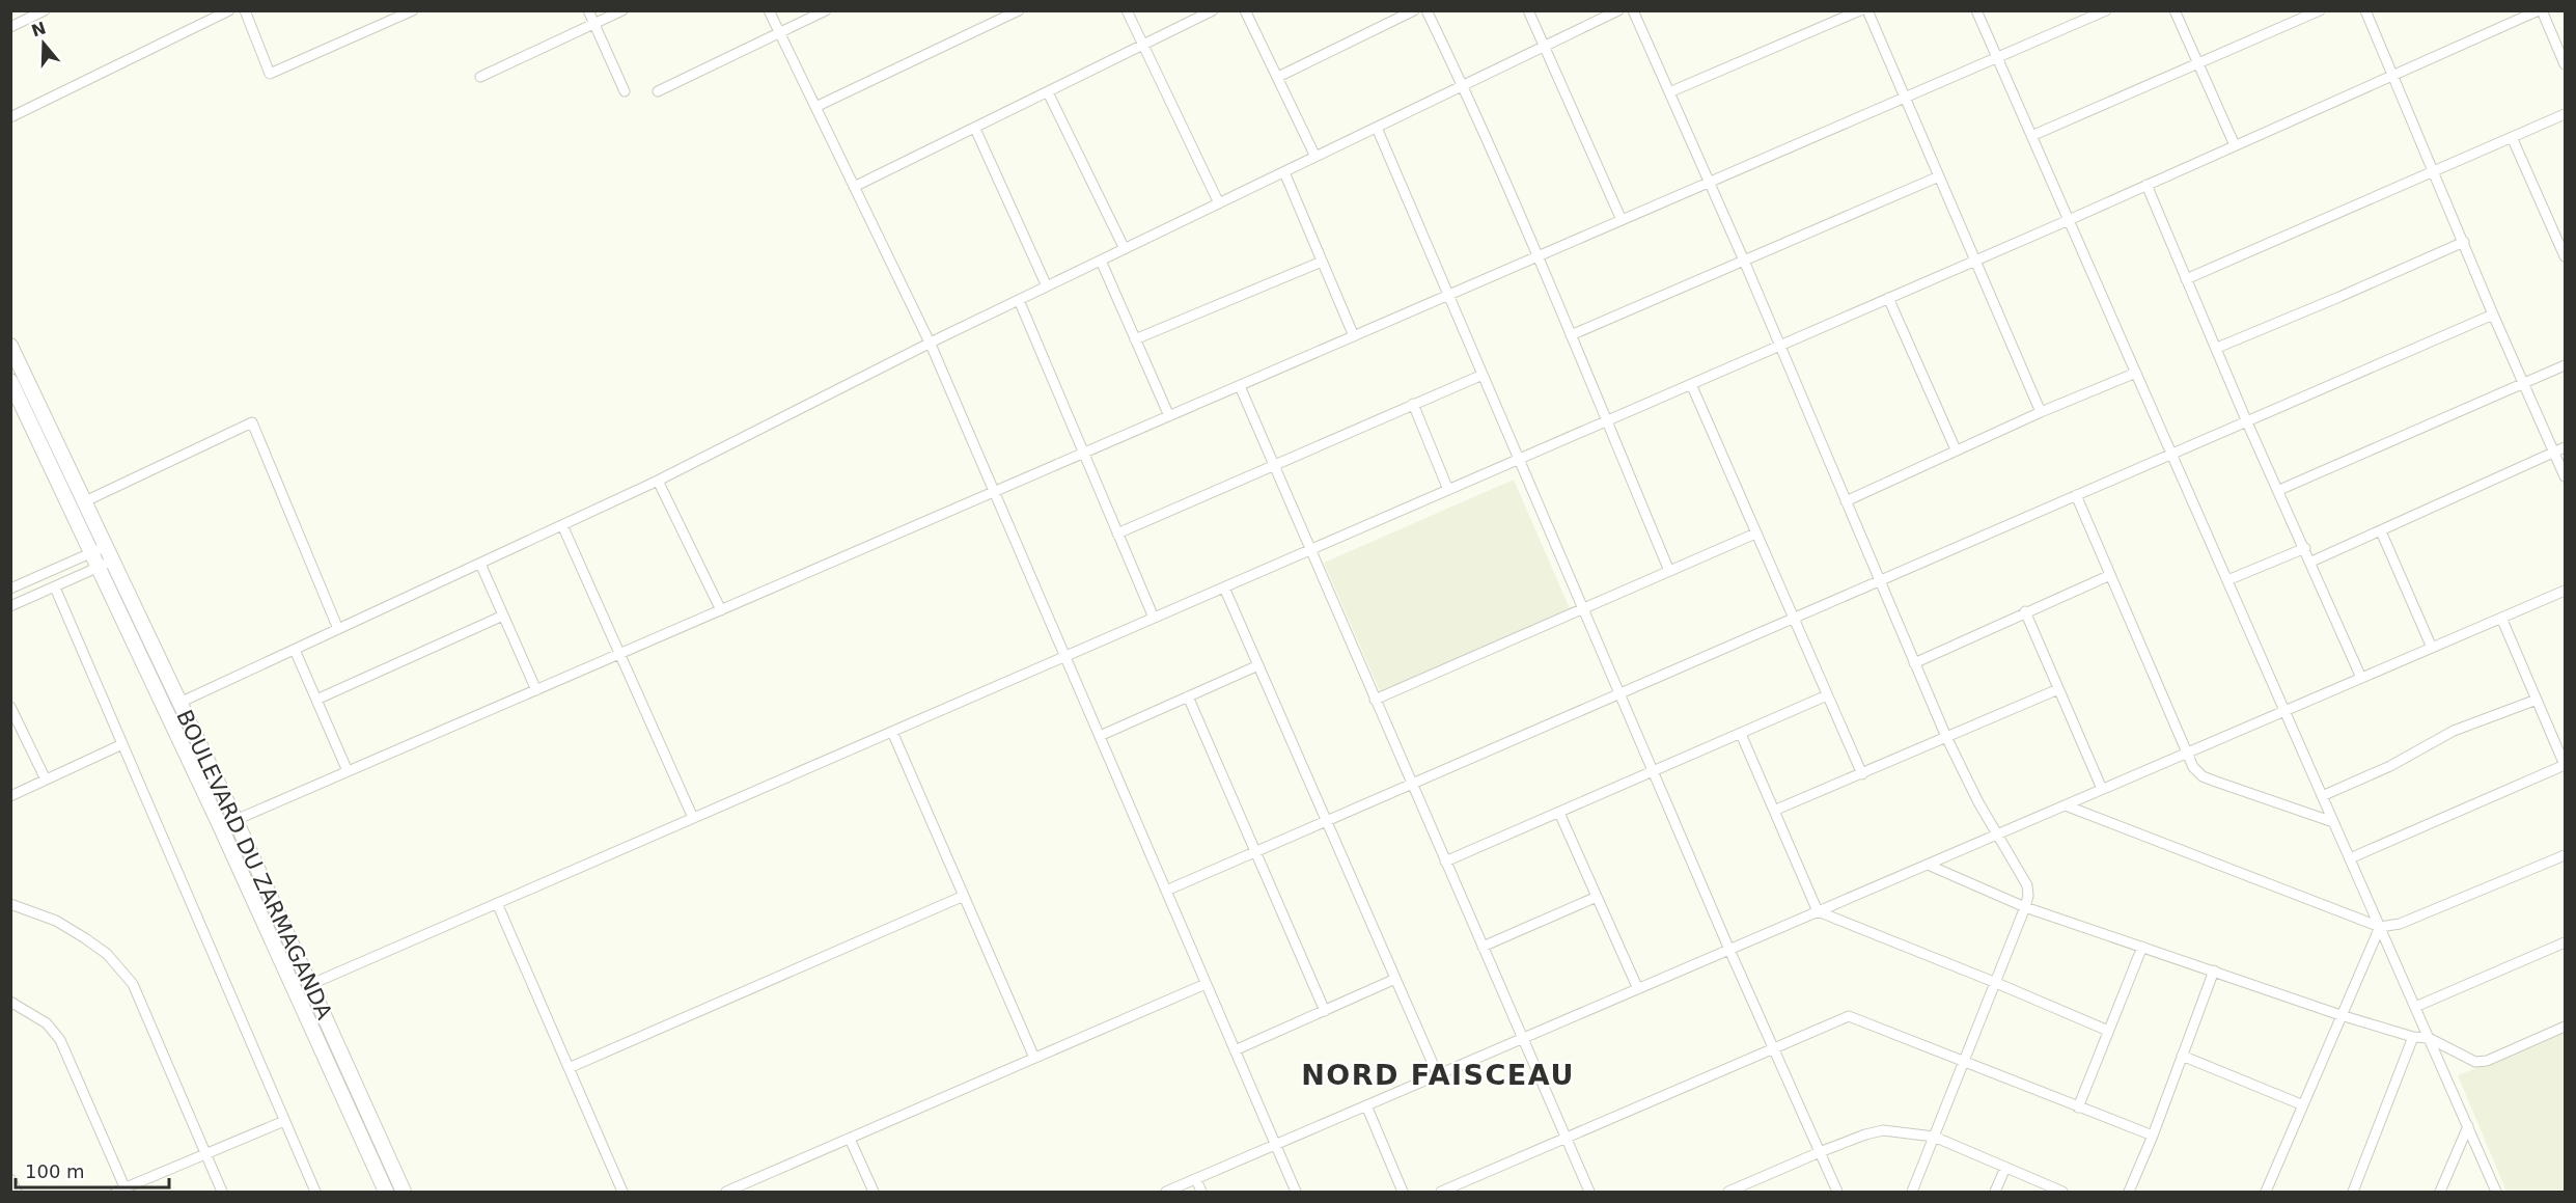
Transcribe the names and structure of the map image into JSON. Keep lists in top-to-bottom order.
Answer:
{
  "streets": {
    "main road": ["BOULEVARD DU ZARMAGANDA"]
  },
  "districts": ["NORD FAISCEAU"],
  "scale_bar": "100 m",
  "north": "top"
}
